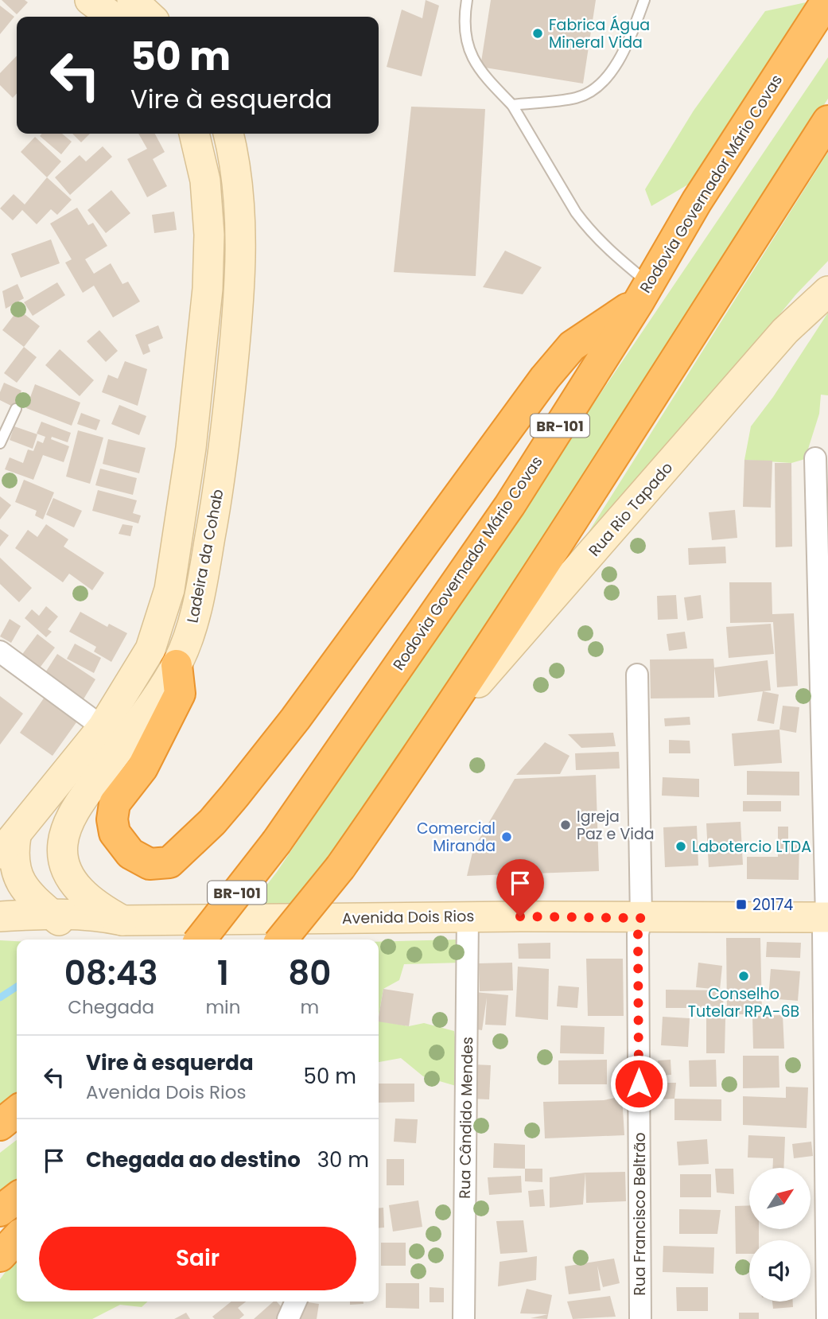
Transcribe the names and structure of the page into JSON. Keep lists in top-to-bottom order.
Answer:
{
  "streets": {
    "highway": ["Rodovia Governador Mário Covas", "BR-101"],
    "main road": ["Rua Rio Tapado", "Ladeira da Cohab", "Avenida Dois Rios"],
    "street": ["Rua Cândido Mendes", "Rua Francisco Beltrão"]
  },
  "crossings": [
    ["Ladeira da Cohab", "Avenida Dois Rios"],
    ["Avenida Dois Rios", "Rua Cândido Mendes"],
    ["Avenida Dois Rios", "Rua Francisco Beltrão"]
  ],
  "places": {
    "other": [
      "Fabrica Água Mineral Vida",
      "Igreja Paz e Vida",
      "Comercial Miranda",
      "Labotercio LTDA",
      "Conselho Tutelar RPA-6B"
    ],
    "transit": ["20174"]
  },
  "north": "top right",
  "page": {
    "turn": ["50 m", "Vire à esquerda"],
    "eta": [
      "08:43",
      "Chegada",
      "1",
      "min",
      "80",
      "m"
    ],
    "list": [
      {
        "name": "Vire à esquerda",
        "note": "Avenida Dois Rios",
        "value": "50 m"
      },
      {
        "name": "Chegada ao destino",
        "value": "30 m"
      }
    ],
    "buttons": "Sair"
  }
}
